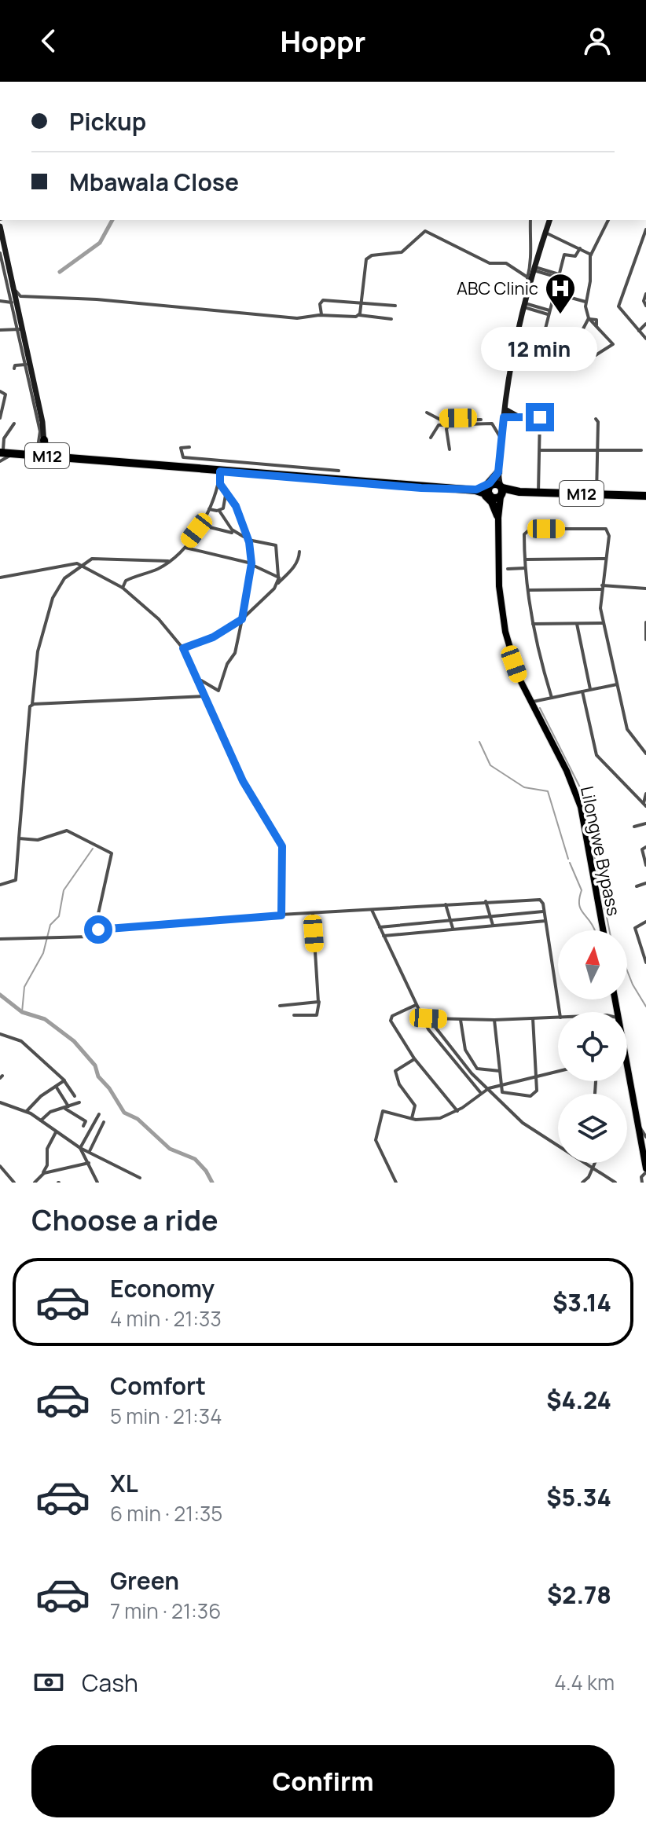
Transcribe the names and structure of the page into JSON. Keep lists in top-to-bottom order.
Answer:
{
  "streets": {
    "highway": ["M12"],
    "main road": ["Lilongwe Bypass"]
  },
  "crossings": [
    ["M12", "Lilongwe Bypass"]
  ],
  "places": {
    "hospital": ["ABC Clinic"]
  },
  "north": "top",
  "page": {
    "header": "Hoppr",
    "banner": ["Pickup", "Mbawala Close"],
    "bubble": "12 min",
    "heading": "Choose a ride",
    "list": [
      {
        "name": "Economy",
        "note": "4 min · 21:33",
        "value": "$3.14"
      },
      {
        "name": "Comfort",
        "note": "5 min · 21:34",
        "value": "$4.24"
      },
      {
        "name": "XL",
        "note": "6 min · 21:35",
        "value": "$5.34"
      },
      {
        "name": "Green",
        "note": "7 min · 21:36",
        "value": "$2.78"
      }
    ],
    "pay": ["Cash", "4.4 km"],
    "buttons": "Confirm"
  }
}
